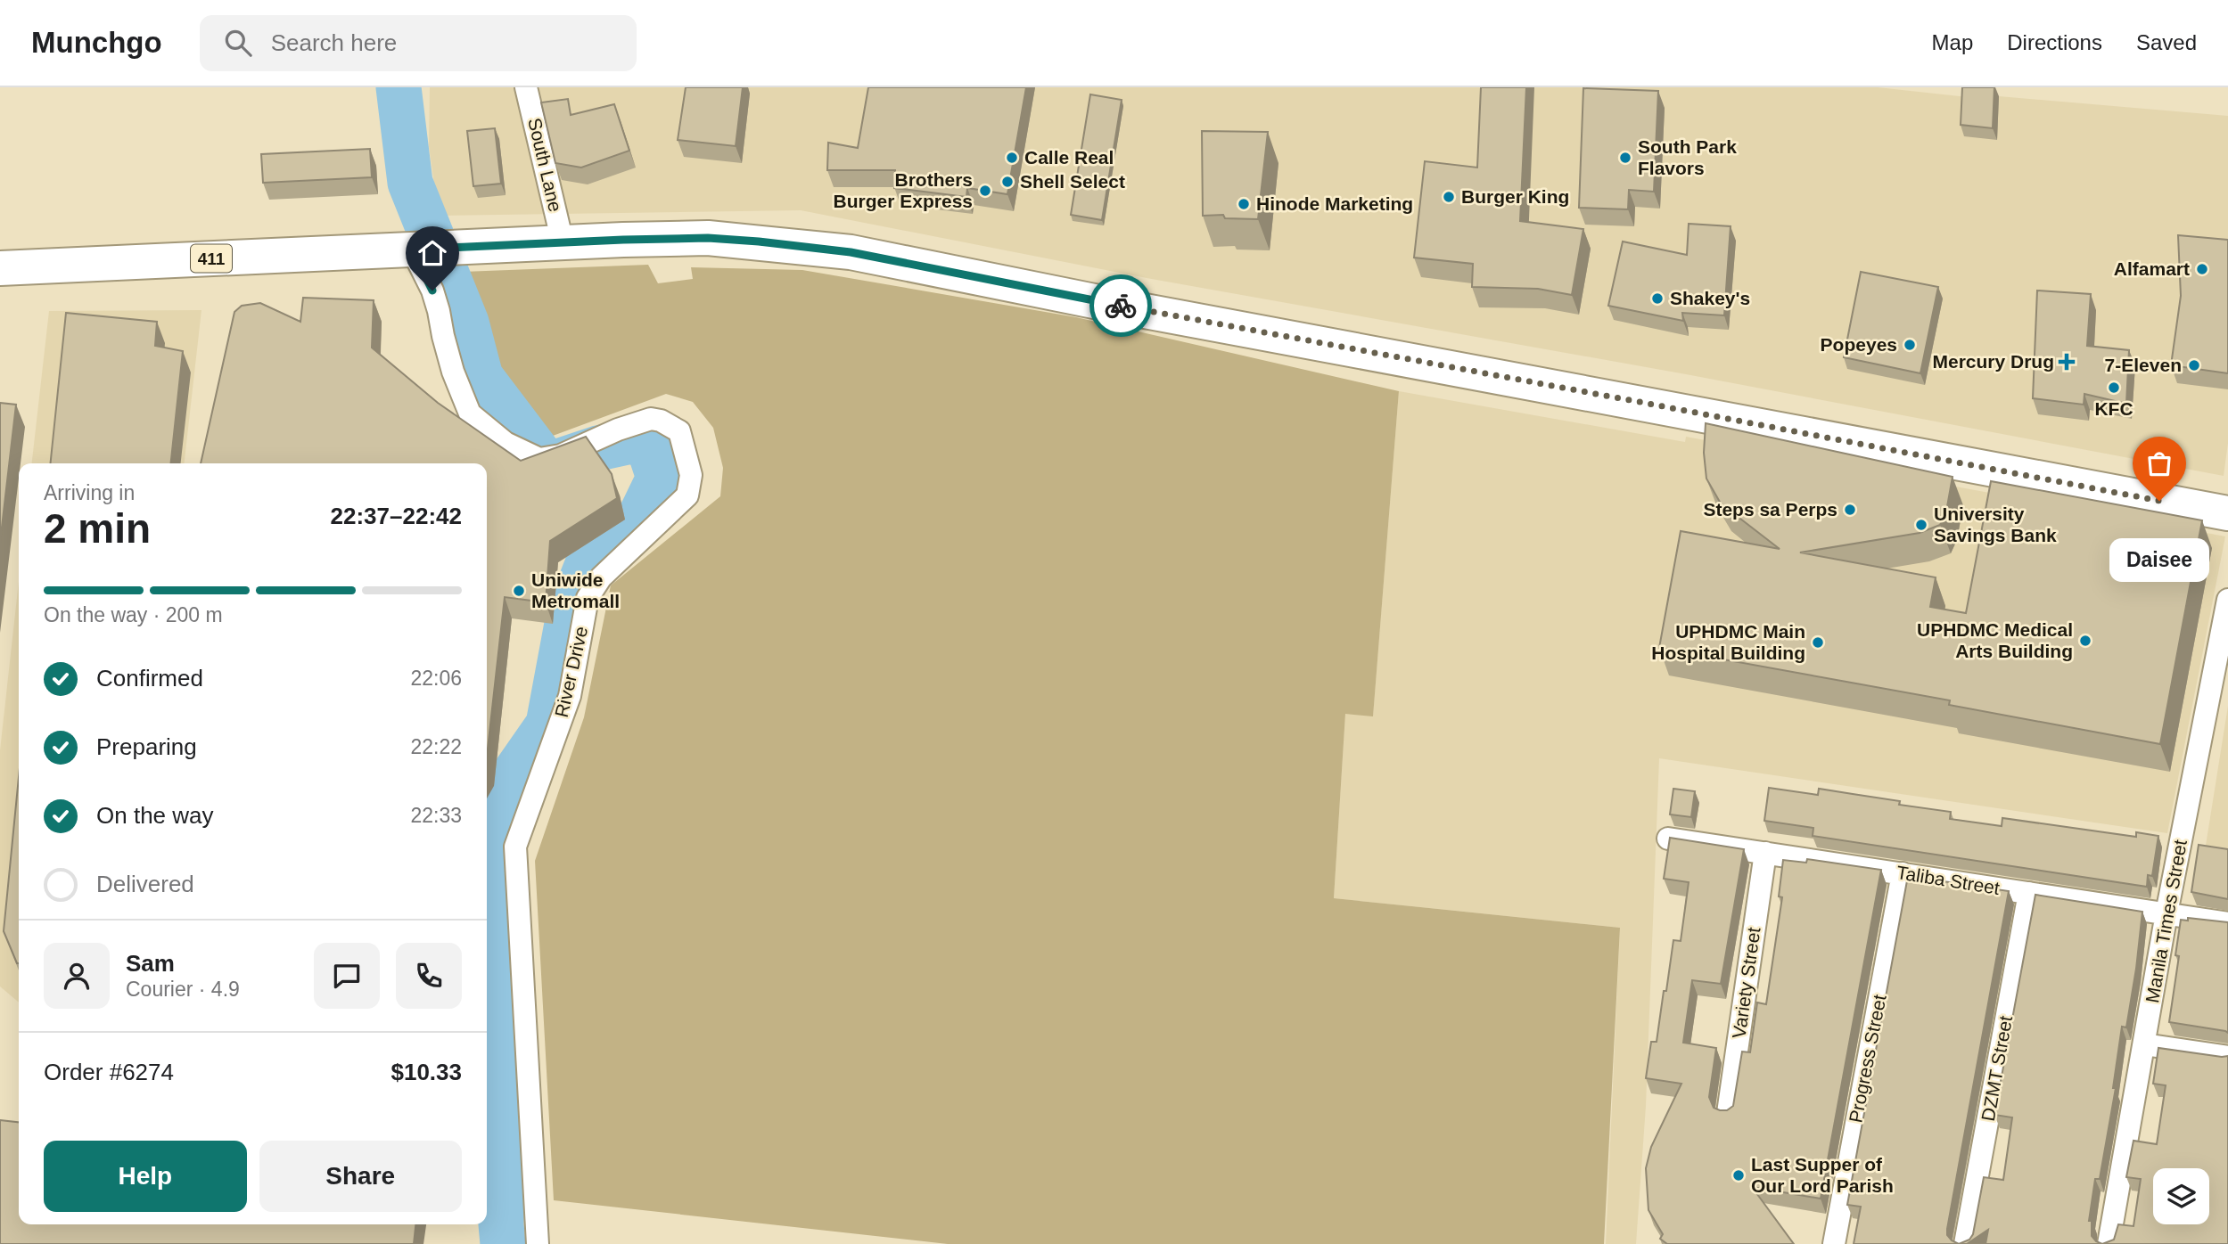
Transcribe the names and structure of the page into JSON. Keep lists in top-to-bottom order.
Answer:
{
  "streets": {
    "highway": ["411"],
    "street": [
      "South Lane",
      "River Drive",
      "Taliba Street",
      "Manila Times Street",
      "Variety Street",
      "Progress Street",
      "DZMT Street"
    ]
  },
  "crossings": [
    ["South Lane", "411"],
    ["411", "River Drive"],
    ["Taliba Street", "Manila Times Street"],
    ["Taliba Street", "Variety Street"],
    ["Taliba Street", "Progress Street"],
    ["Taliba Street", "DZMT Street"]
  ],
  "places": {
    "other": [
      "Calle Real",
      "South Park Flavors",
      "Shell Select",
      "Brothers Burger Express",
      "Burger King",
      "Hinode Marketing",
      "Alfamart",
      "Shakey's",
      "Popeyes",
      "7-Eleven",
      "KFC",
      "Daisee",
      "Steps sa Perps",
      "University Savings Bank",
      "Uniwide Metromall",
      "UPHDMC Medical Arts Building",
      "UPHDMC Main Hospital Building",
      "Last Supper of Our Lord Parish"
    ],
    "health": ["Mercury Drug"]
  },
  "page": {
    "header": "Munchgo",
    "search": "Search here",
    "nav": ["Map", "Directions", "Saved"],
    "heading": ["2 min", "Arriving in", "22:37–22:42"],
    "panel": [
      "Sam",
      "Courier · 4.9",
      "Order #6274",
      "$10.33"
    ],
    "bubble": "Daisee",
    "bar": "On the way · 200 m",
    "list": [
      ["Confirmed", "22:06"],
      ["Preparing", "22:22"],
      ["On the way", "22:33"],
      "Delivered"
    ],
    "buttons": ["Help", "Share"]
  }
}
